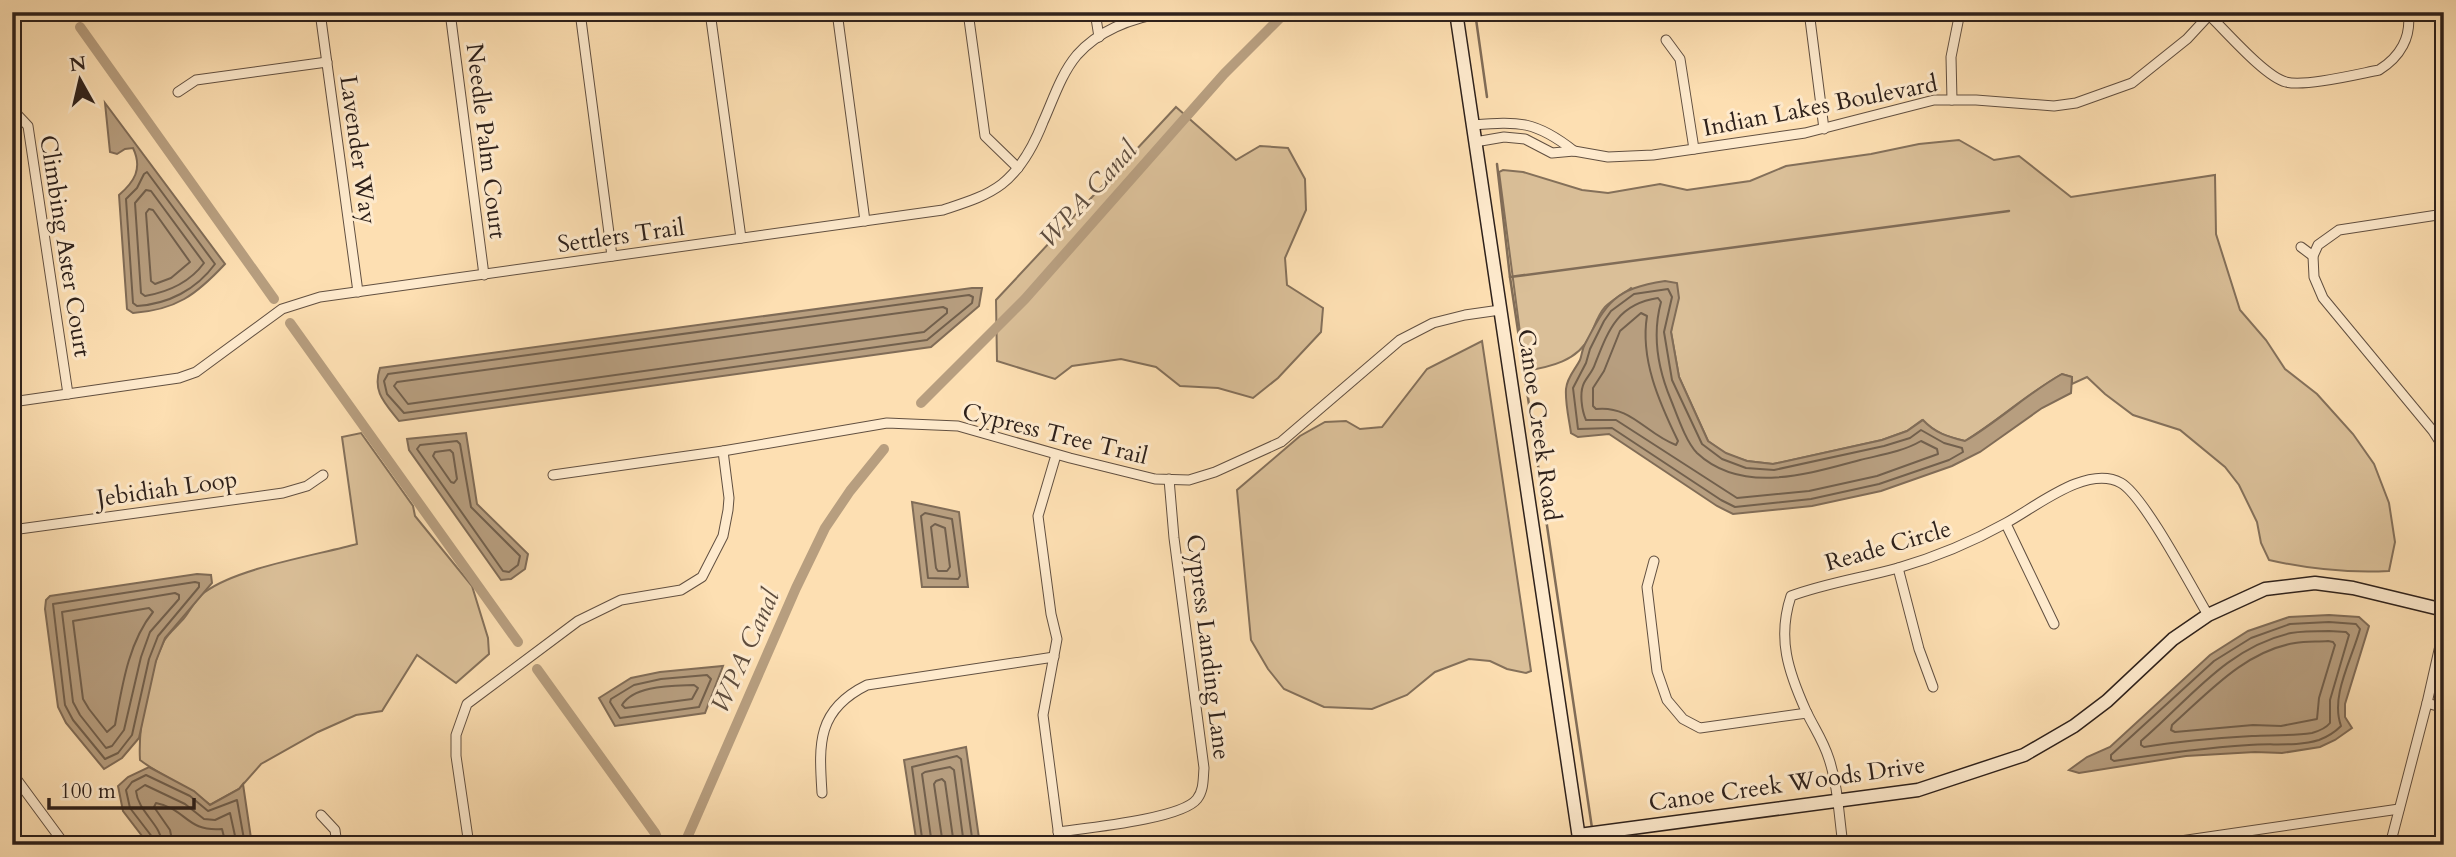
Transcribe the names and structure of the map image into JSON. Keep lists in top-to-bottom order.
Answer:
{
  "streets": {
    "street": [
      "Indian Lakes Boulevard",
      "Needle Palm Court",
      "Lavender Way",
      "Settlers Trail",
      "Climbing Aster Court",
      "Canoe Creek Road",
      "Cypress Tree Trail",
      "Jebidiah Loop",
      "Reade Circle",
      "Cypress Landing Lane",
      "Canoe Creek Woods Drive"
    ]
  },
  "crossings": [
    ["Indian Lakes Boulevard", "Canoe Creek Road"],
    ["Needle Palm Court", "Settlers Trail"],
    ["Lavender Way", "Settlers Trail"],
    ["Settlers Trail", "Climbing Aster Court"],
    ["Canoe Creek Road", "Cypress Tree Trail"],
    ["Canoe Creek Road", "Canoe Creek Woods Drive"],
    ["Cypress Tree Trail", "Cypress Landing Lane"],
    ["Reade Circle", "Canoe Creek Woods Drive"]
  ],
  "water": ["WPA Canal"],
  "scale_bar": "100 m",
  "north": "top"
}
